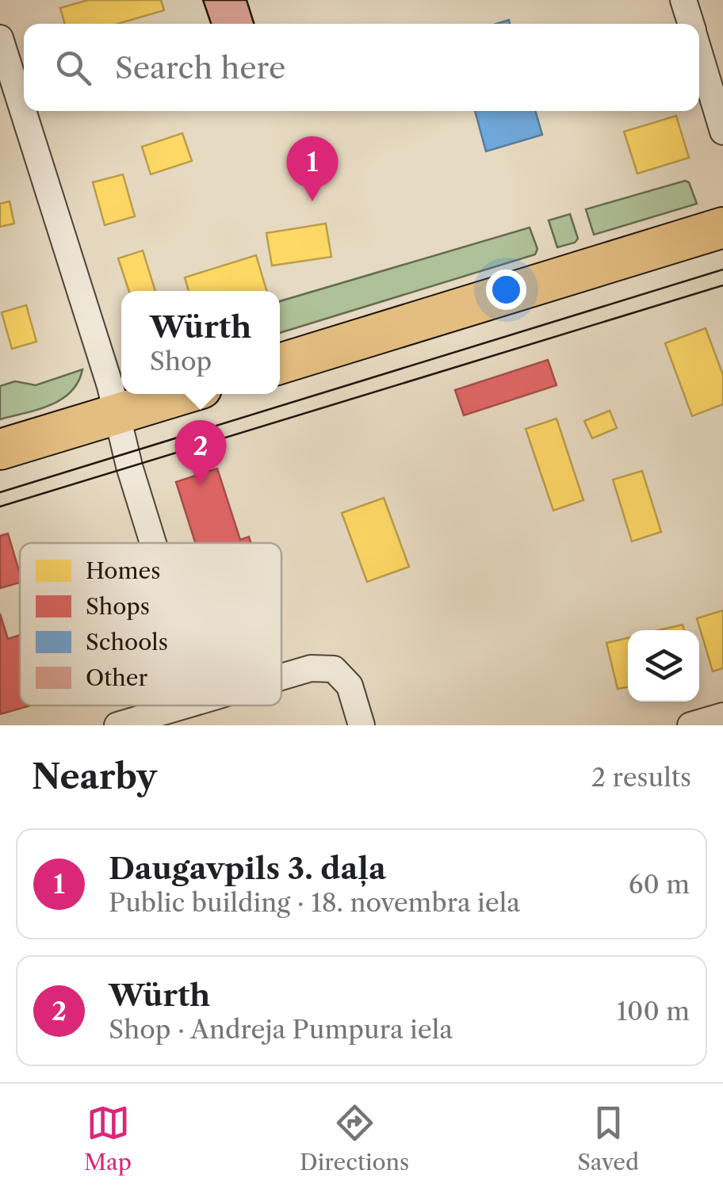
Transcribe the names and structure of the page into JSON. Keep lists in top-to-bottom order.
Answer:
{
  "legend": [
    "Homes",
    "Shops",
    "Schools",
    "Other"
  ],
  "page": {
    "search": "Search here",
    "pins": ["1", "2"],
    "popup": ["Würth", "Shop"],
    "heading": ["Nearby", "2 results"],
    "list": [
      {
        "mark": "1",
        "name": "Daugavpils 3. daļa",
        "note": "Public building · 18. novembra iela",
        "value": "60 m"
      },
      {
        "mark": "2",
        "name": "Würth",
        "note": "Shop · Andreja Pumpura iela",
        "value": "100 m"
      }
    ],
    "nav": ["Map", "Directions", "Saved"]
  }
}
